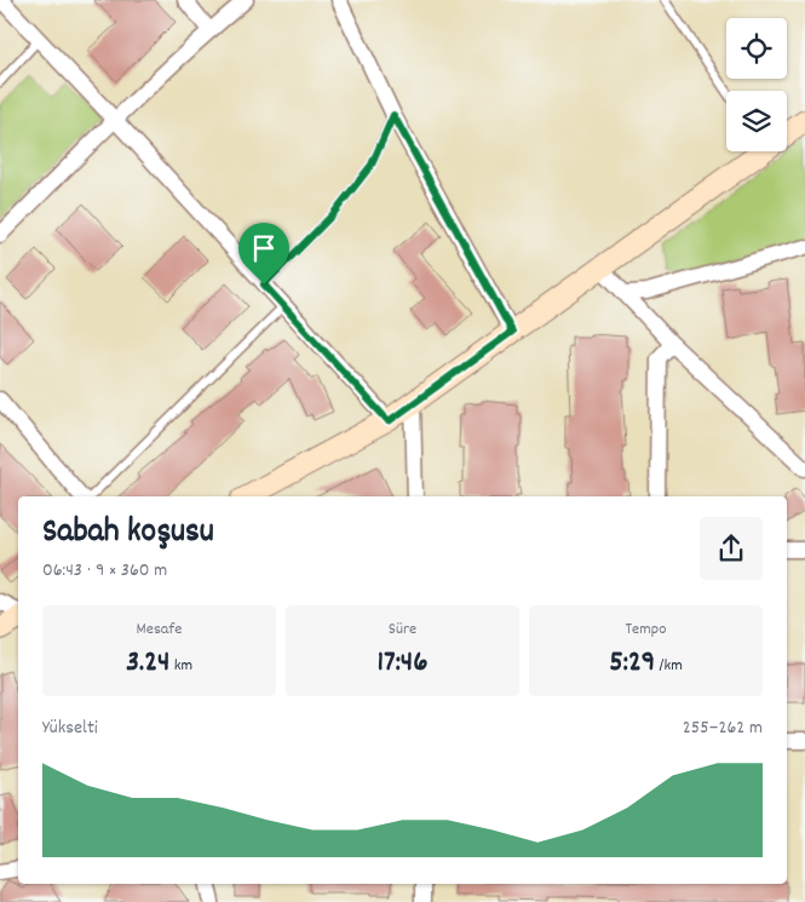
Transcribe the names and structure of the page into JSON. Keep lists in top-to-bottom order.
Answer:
{
  "page": {
    "heading": ["Sabah koşusu", "06:43 · 9 × 360 m"],
    "stats": [
      ["Mesafe", "3.24 km"],
      ["Süre", "17:46"],
      ["Tempo", "5:29 /km"]
    ],
    "chart": ["Yükselti", "255–262 m"]
  }
}
